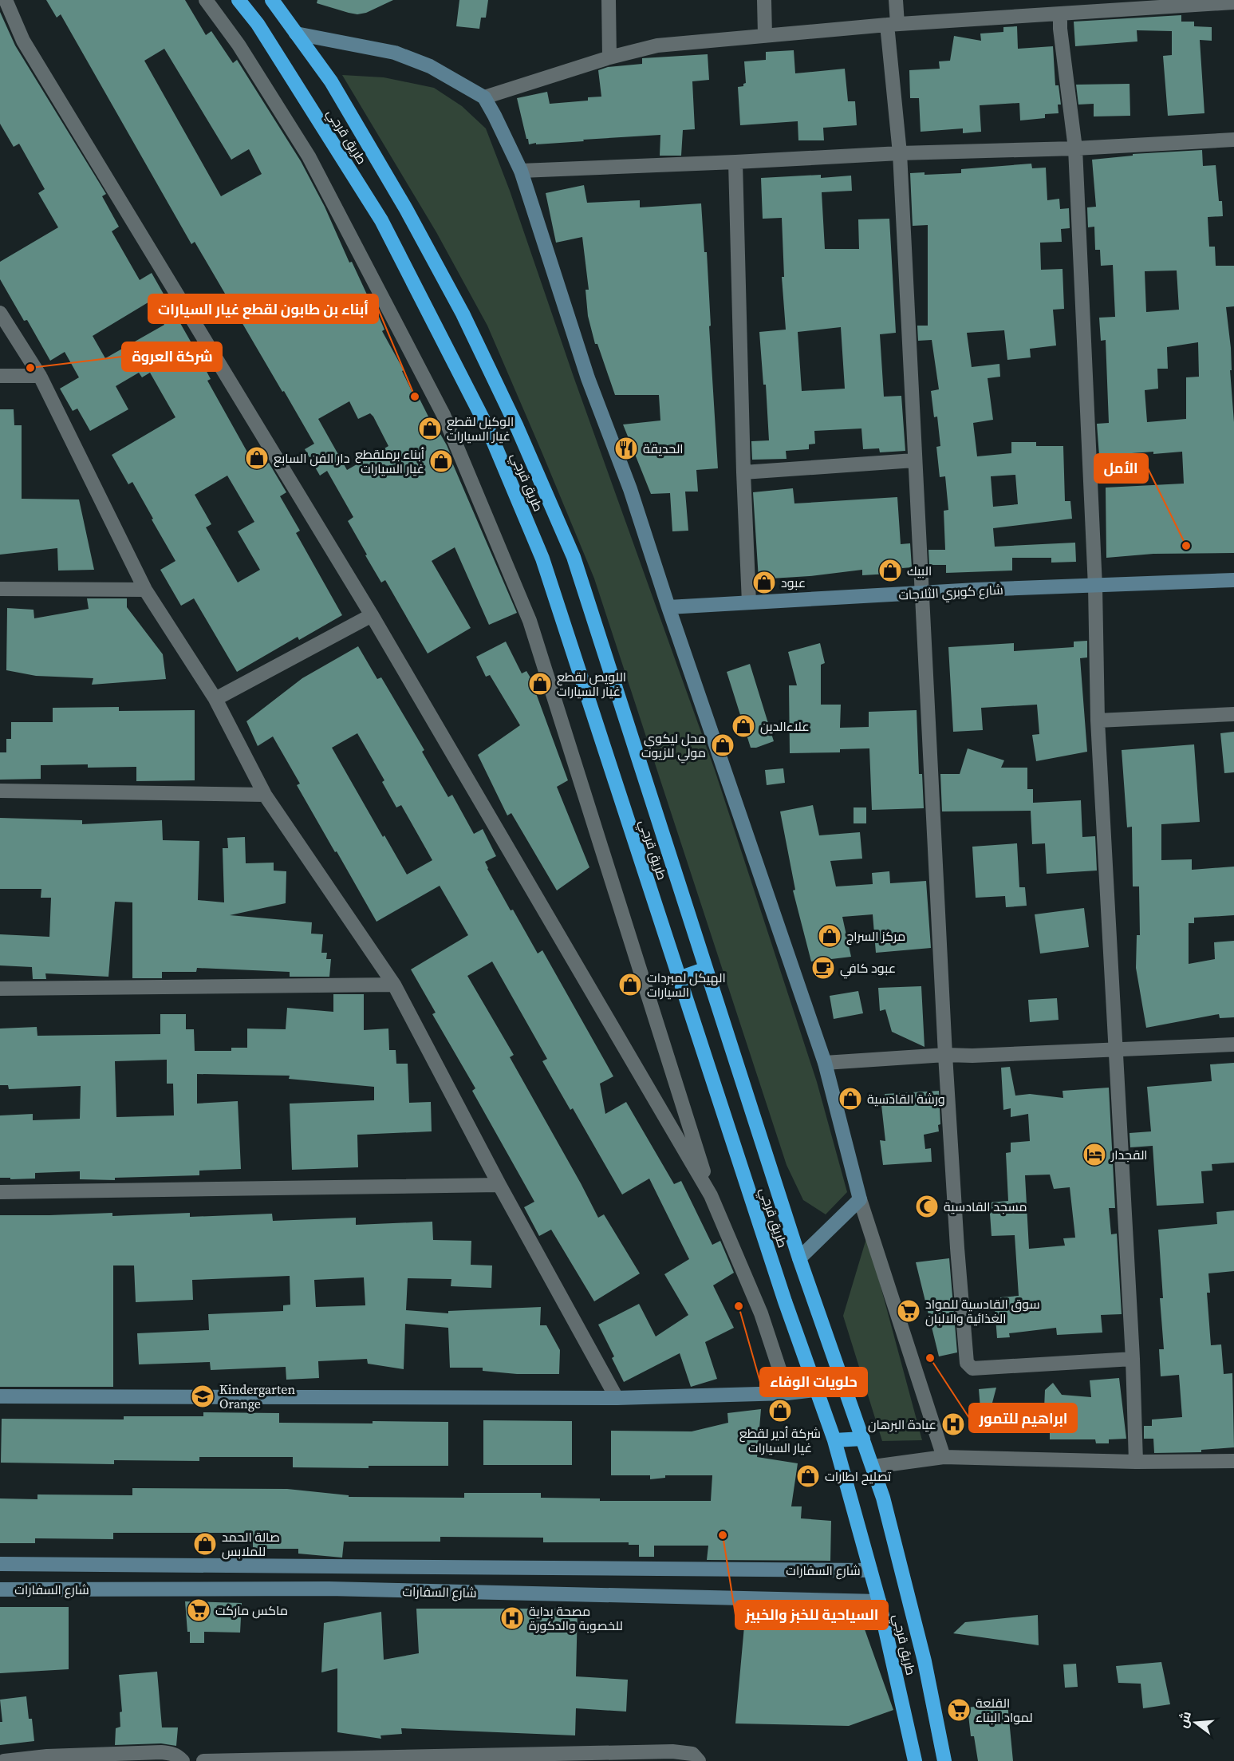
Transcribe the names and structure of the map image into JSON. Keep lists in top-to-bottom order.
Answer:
{
  "streets": {
    "highway": ["طريق قرجي"],
    "street": ["شارع كوبري الثلاجات", "شارع السفارات"]
  },
  "crossings": [
    ["طريق قرجي", "شارع السفارات"]
  ],
  "places": {
    "other": [
      "شركة العروة",
      "أبناء بن طابون لقطع غيار السيارات",
      "الأمل",
      "حلويات الوفاء",
      "ابراهيم للتمور",
      "السياحية للخبز والخبيز"
    ],
    "shop": [
      "الوكيل لقطع غيار السيارات",
      "دار الفن السابع",
      "أبناء برملقطع غيار السيارات",
      "البيك",
      "عبود",
      "اللويص لقطع غيار السيارات",
      "علاءالدين",
      "محل ليكوي مولي للزيوت",
      "مركز السراج",
      "الهيكل لمبردات السيارات",
      "ورشة القادسية",
      "شركة أدير لقطع غيار السيارات",
      "تصليح اطارات",
      "صالة الحمد للملابس"
    ],
    "restaurant": ["الحديقة"],
    "cafe": ["عبود كافي"],
    "hotel": ["القجدار"],
    "mosque": ["مسجد القادسية"],
    "supermarket": ["سوق القادسية للمواد الغذائية والالبان", "ماكس ماركت", "القلعة لمواد البناء"],
    "school or university": ["Kindergarten Orange"],
    "hospital": ["عيادة البرهان", "مصحة بداية للخصوبة والدكورة"]
  },
  "north": "left"
}
